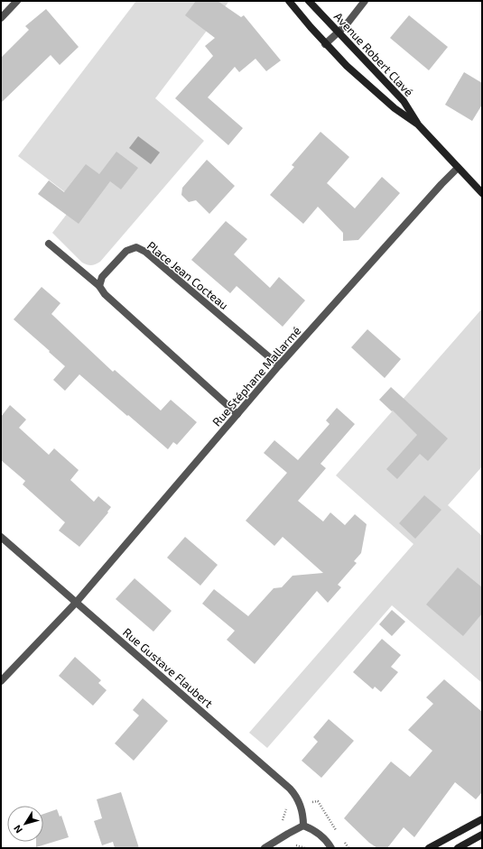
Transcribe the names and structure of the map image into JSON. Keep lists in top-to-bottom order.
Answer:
{
  "streets": {
    "street": [
      "Avenue Robert Clavé",
      "Place Jean Cocteau",
      "Rue Stéphane Mallarmé",
      "Rue Gustave Flaubert"
    ]
  },
  "crossings": [
    ["Avenue Robert Clavé", "Rue Stéphane Mallarmé"],
    ["Place Jean Cocteau", "Rue Stéphane Mallarmé"],
    ["Rue Stéphane Mallarmé", "Rue Gustave Flaubert"]
  ],
  "north": "bottom left"
}
